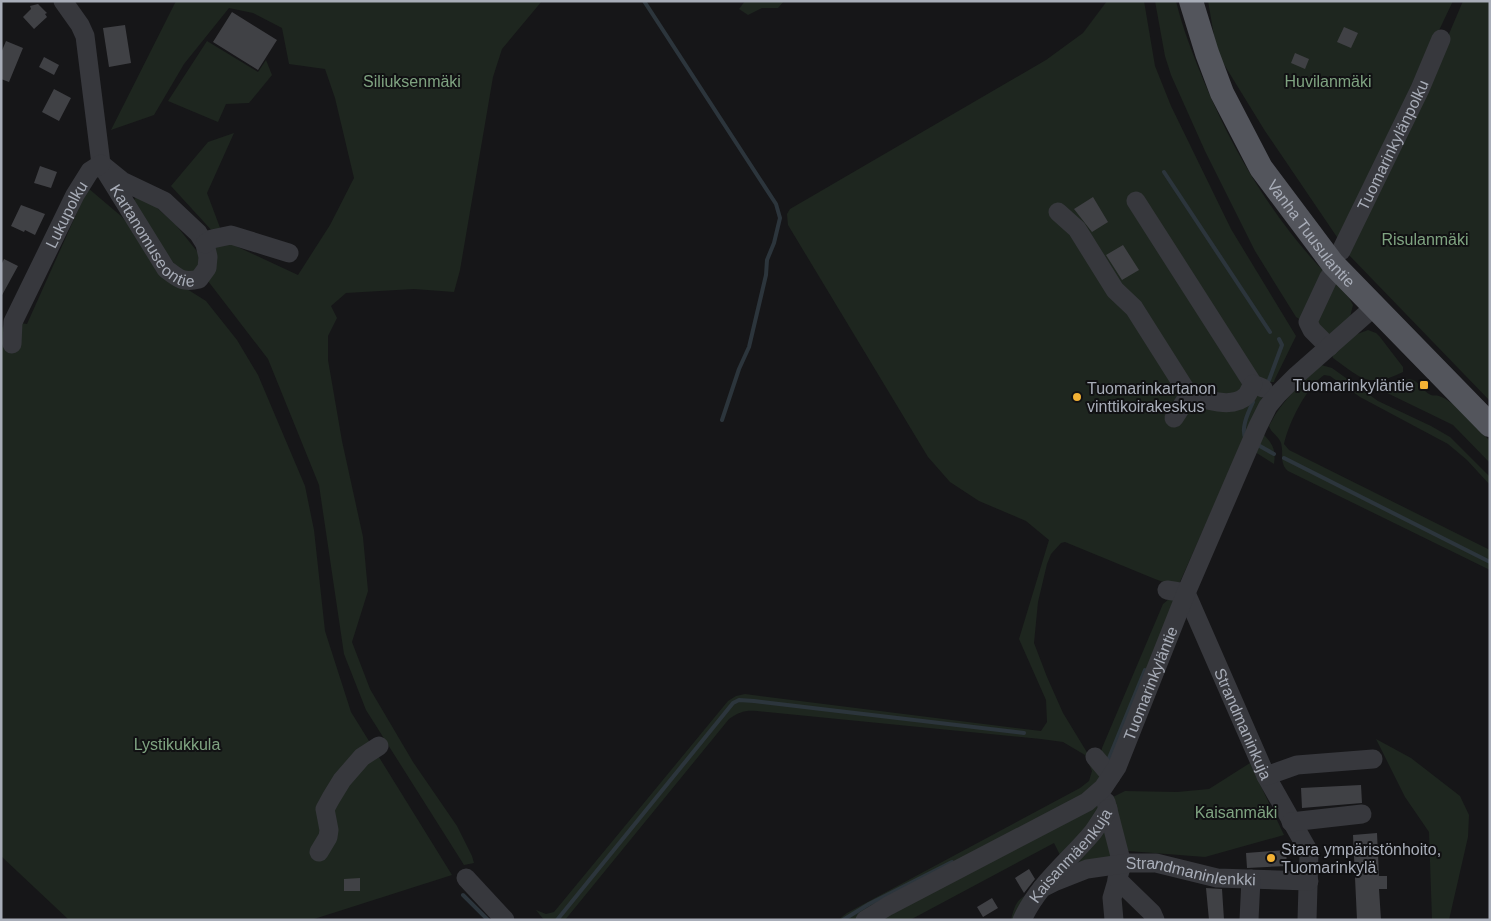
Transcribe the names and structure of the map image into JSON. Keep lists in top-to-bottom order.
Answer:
{
  "streets": {
    "main road": ["Vanha Tuusulantie"],
    "street": [
      "Tuomarinkylänpolku",
      "Lukupolku",
      "Kartanomuseontie",
      "Tuomarinkyläntie",
      "Strandmaninkuja",
      "Kaisanmäenkuja",
      "Strandmaninlenkki"
    ]
  },
  "crossings": [
    ["Lukupolku", "Kartanomuseontie"],
    ["Vanha Tuusulantie", "Tuomarinkyläntie"],
    ["Tuomarinkyläntie", "Strandmaninkuja"],
    ["Tuomarinkyläntie", "Kaisanmäenkuja"],
    ["Strandmaninkuja", "Strandmaninlenkki"]
  ],
  "parks": [
    "Siliuksenmäki",
    "Huvilanmäki",
    "Risulanmäki",
    "Lystikukkula",
    "Kaisanmäki"
  ],
  "places": {
    "transit": ["Tuomarinkyläntie"],
    "other": ["Tuomarinkartanon vinttikoirakeskus", "Stara ympäristönhoito, Tuomarinkylä"]
  }
}
